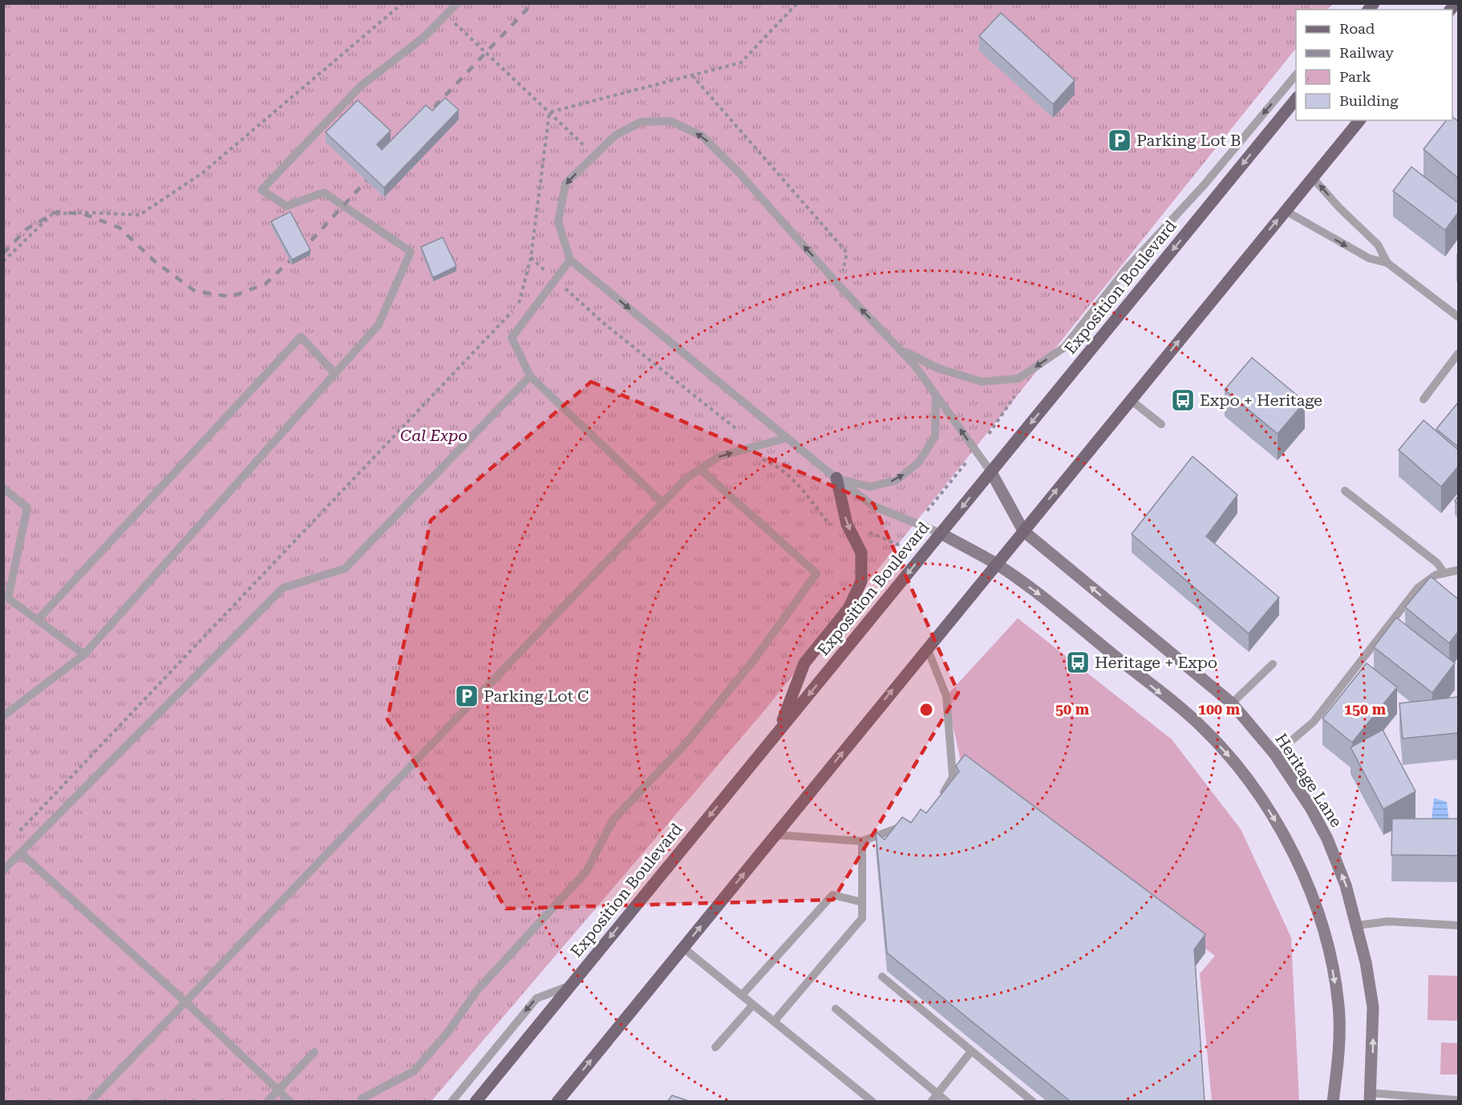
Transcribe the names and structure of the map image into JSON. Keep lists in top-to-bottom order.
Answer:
{
  "streets": {
    "main road": ["Exposition Boulevard", "Heritage Lane"]
  },
  "crossings": [
    ["Exposition Boulevard", "Heritage Lane"]
  ],
  "parks": ["Cal Expo"],
  "places": {
    "parking": ["Parking Lot B", "Parking Lot C"],
    "bus stop": ["Expo + Heritage", "Heritage + Expo"]
  },
  "legend": [
    "Road",
    "Railway",
    "Park",
    "Building"
  ],
  "rings": ["50 m", "100 m", "150 m"]
}
